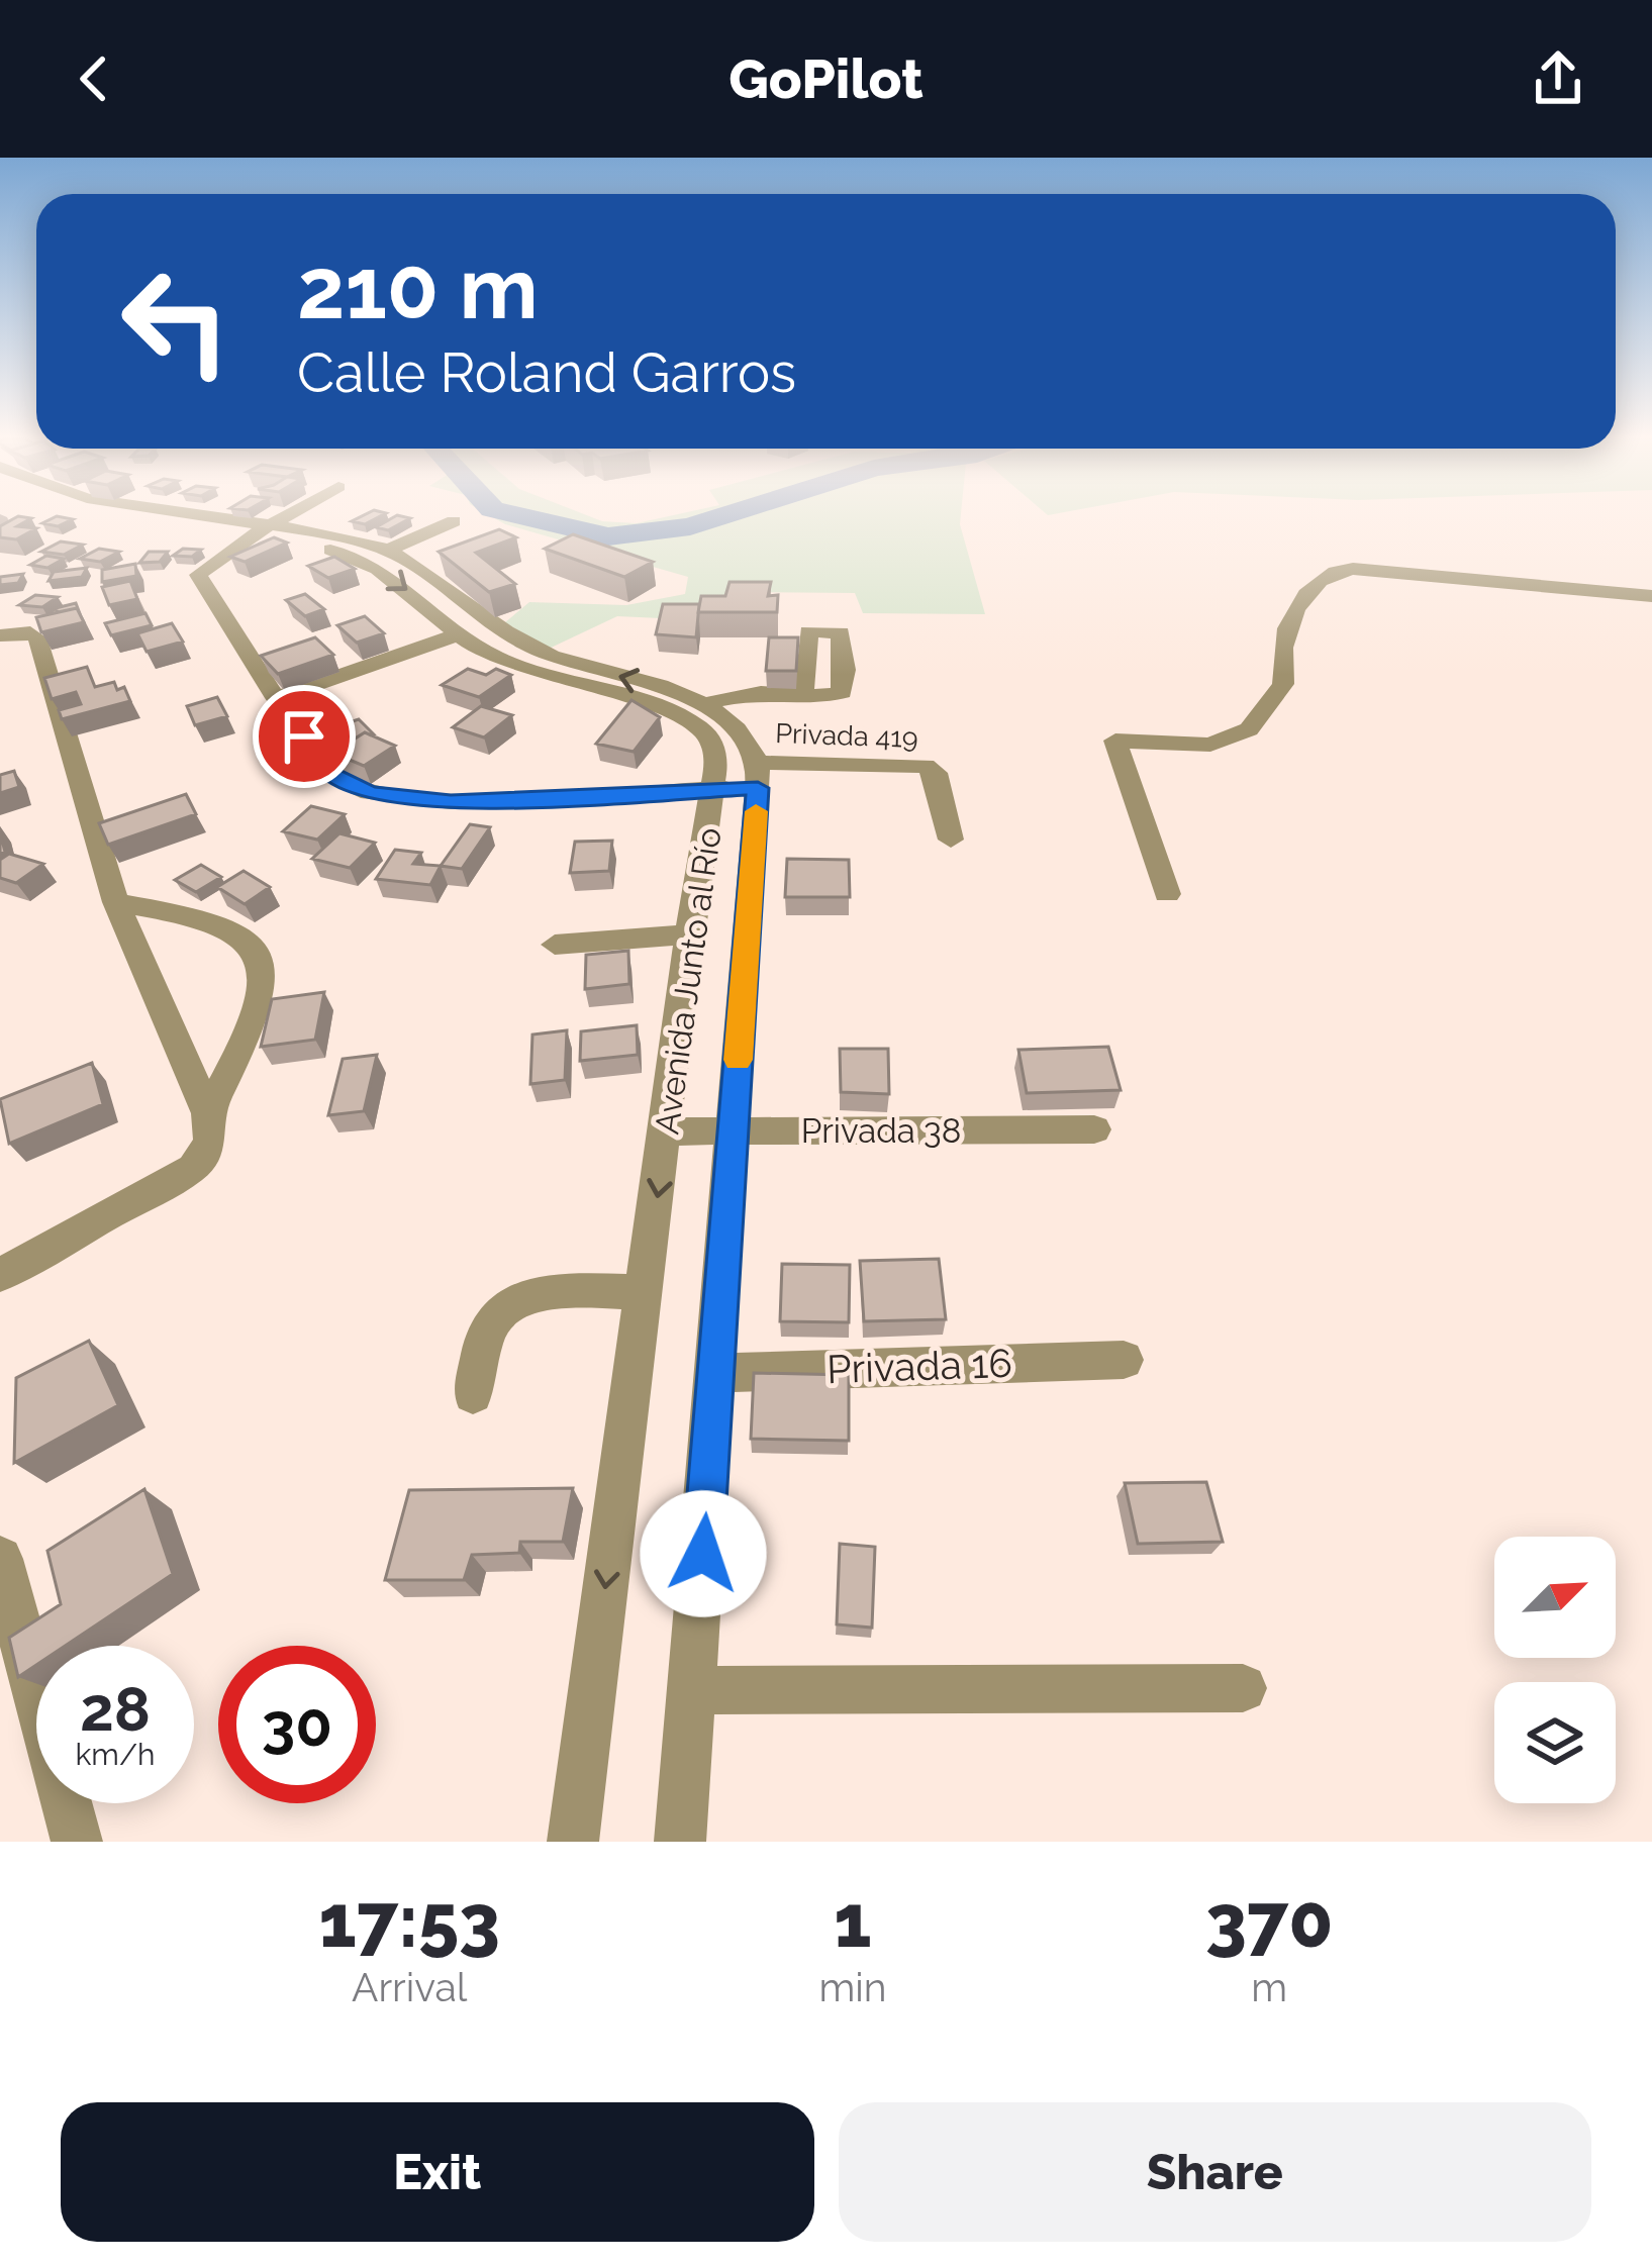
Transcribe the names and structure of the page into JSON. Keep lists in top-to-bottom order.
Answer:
{
  "streets": {
    "street": [
      "Privada 419",
      "Avenida Junto al Río",
      "Privada 38",
      "Privada 16"
    ]
  },
  "crossings": [
    ["Privada 419", "Avenida Junto al Río"],
    ["Avenida Junto al Río", "Privada 38"],
    ["Avenida Junto al Río", "Privada 16"]
  ],
  "north": "top right",
  "page": {
    "header": "GoPilot",
    "turn": ["210 m", "Calle Roland Garros"],
    "speed": "28 km/h",
    "limit": "30",
    "eta": [
      "17:53",
      "Arrival",
      "1",
      "min",
      "370",
      "m"
    ],
    "buttons": ["Exit", "Share"]
  }
}
